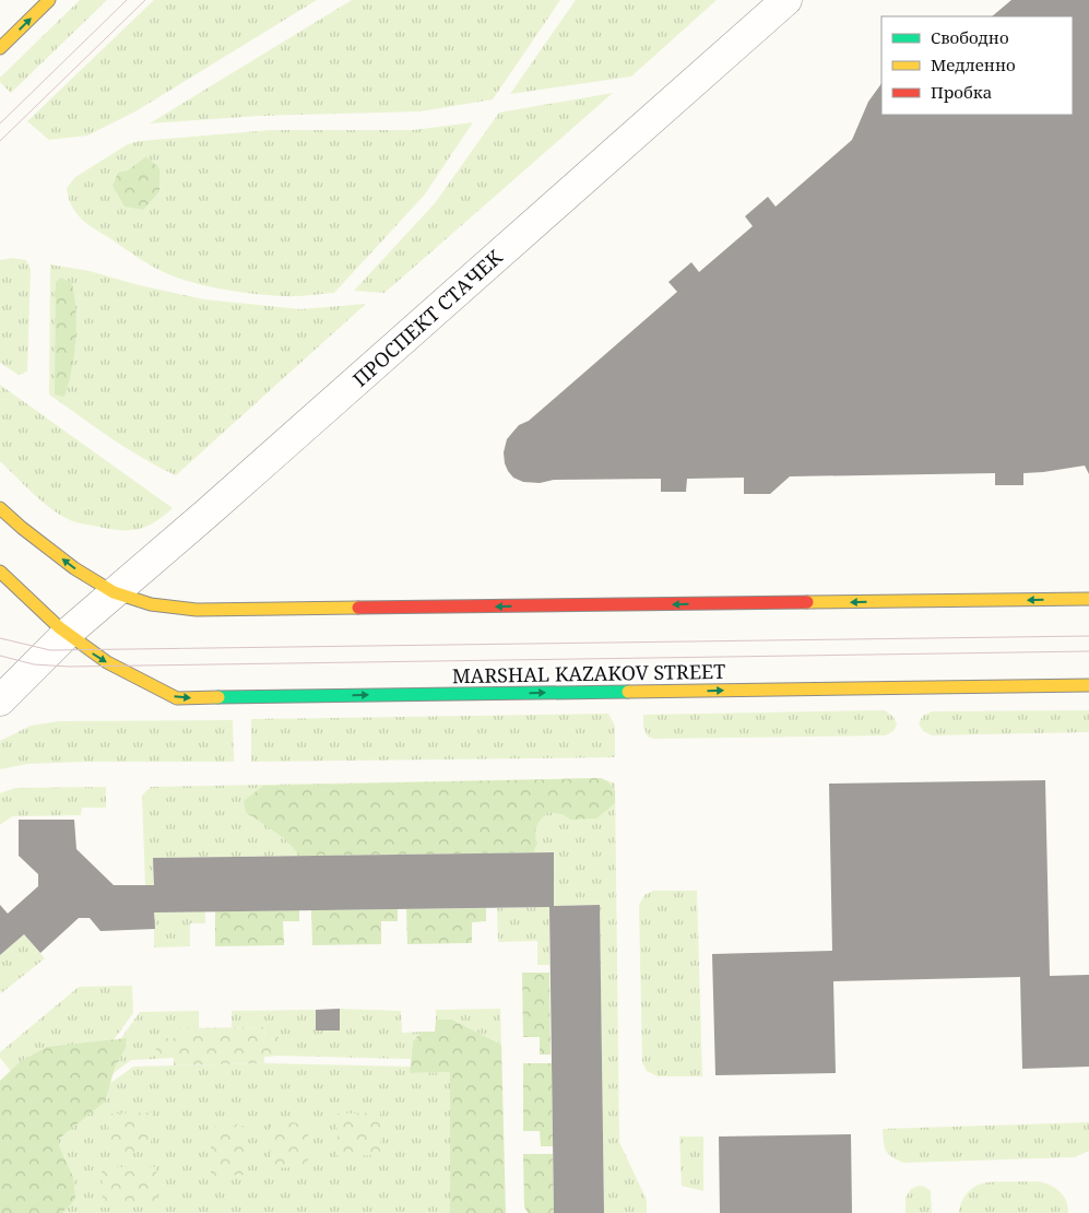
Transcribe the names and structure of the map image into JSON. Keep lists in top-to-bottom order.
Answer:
{
  "streets": {
    "street": ["ПРОСПЕКТ СТАЧЕК", "MARSHAL KAZAKOV STREET"]
  },
  "crossings": [
    ["ПРОСПЕКТ СТАЧЕК", "MARSHAL KAZAKOV STREET"]
  ],
  "legend": ["Свободно", "Медленно", "Пробка"]
}
